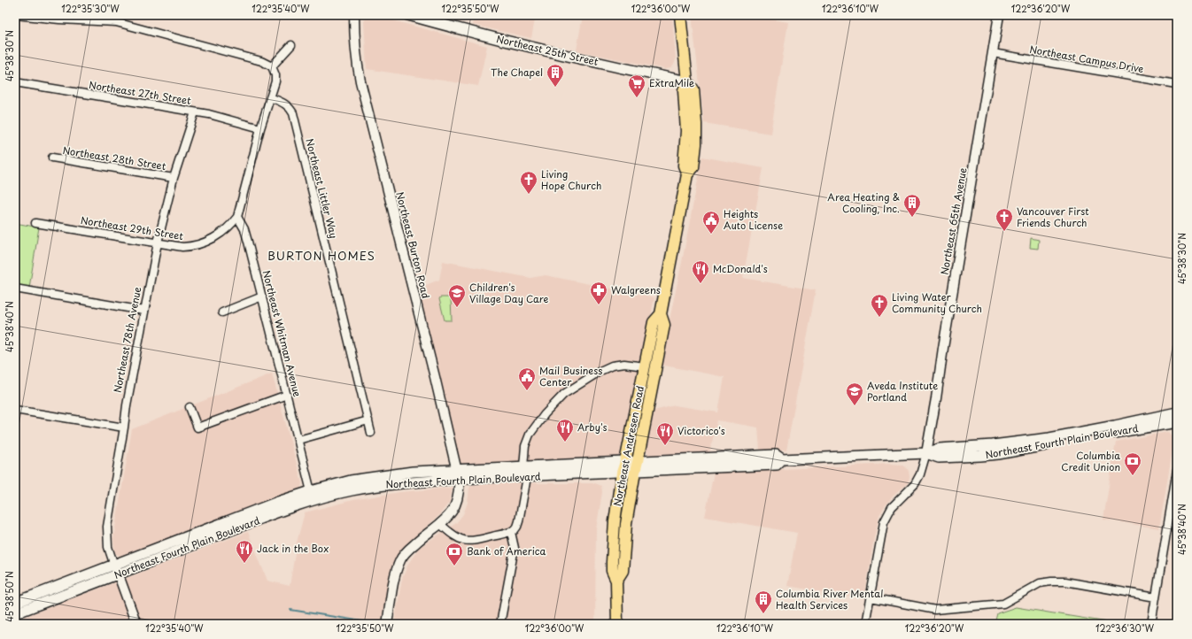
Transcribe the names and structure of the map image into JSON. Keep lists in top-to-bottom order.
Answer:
{
  "streets": {
    "main road": ["Northeast 25th Street", "Northeast Fourth Plain Boulevard", "Northeast Andresen Road"],
    "street": [
      "Northeast Campus Drive",
      "Northeast 27th Street",
      "Northeast 28th Street",
      "Northeast Littler Way",
      "Northeast 65th Avenue",
      "Northeast 29th Street",
      "Northeast Burton Road",
      "Northeast Whitman Avenue",
      "Northeast 78th Avenue"
    ]
  },
  "crossings": [
    ["Northeast 25th Street", "Northeast Andresen Road"],
    ["Northeast Campus Drive", "Northeast 65th Avenue"],
    ["Northeast 27th Street", "Northeast 78th Avenue"],
    ["Northeast 28th Street", "Northeast 78th Avenue"],
    ["Northeast 65th Avenue", "Northeast Fourth Plain Boulevard"],
    ["Northeast 29th Street", "Northeast Whitman Avenue"],
    ["Northeast 29th Street", "Northeast 78th Avenue"],
    ["Northeast Burton Road", "Northeast Fourth Plain Boulevard"],
    ["Northeast Whitman Avenue", "Northeast Fourth Plain Boulevard"],
    ["Northeast 78th Avenue", "Northeast Fourth Plain Boulevard"],
    ["Northeast Fourth Plain Boulevard", "Northeast Andresen Road"]
  ],
  "districts": ["BURTON HOMES"],
  "places": {
    "building": ["The Chapel", "Area Heating & Cooling, Inc.", "Columbia River Mental Health Services"],
    "supermarket": ["ExtraMile"],
    "church": ["Living Hope Church", "Vancouver First Friends Church", "Living Water Community Church"],
    "public building": ["Heights Auto License", "Mail Business Center"],
    "restaurant": [
      "McDonald's",
      "Arby's",
      "Victorico's",
      "Jack in the Box"
    ],
    "pharmacy": ["Walgreens"],
    "school or university": ["Children's Village Day Care", "Aveda Institute Portland"],
    "bank": ["Columbia Credit Union", "Bank of America"]
  },
  "coordinates": [
    "122°35'30\"W",
    "122°35'40\"W",
    "122°35'50\"W",
    "122°36'00\"W",
    "122°36'10\"W",
    "122°36'20\"W",
    "45°38'30\"N",
    "45°38'40\"N",
    "45°38'50\"N",
    "122°36'30\"W"
  ]
}
